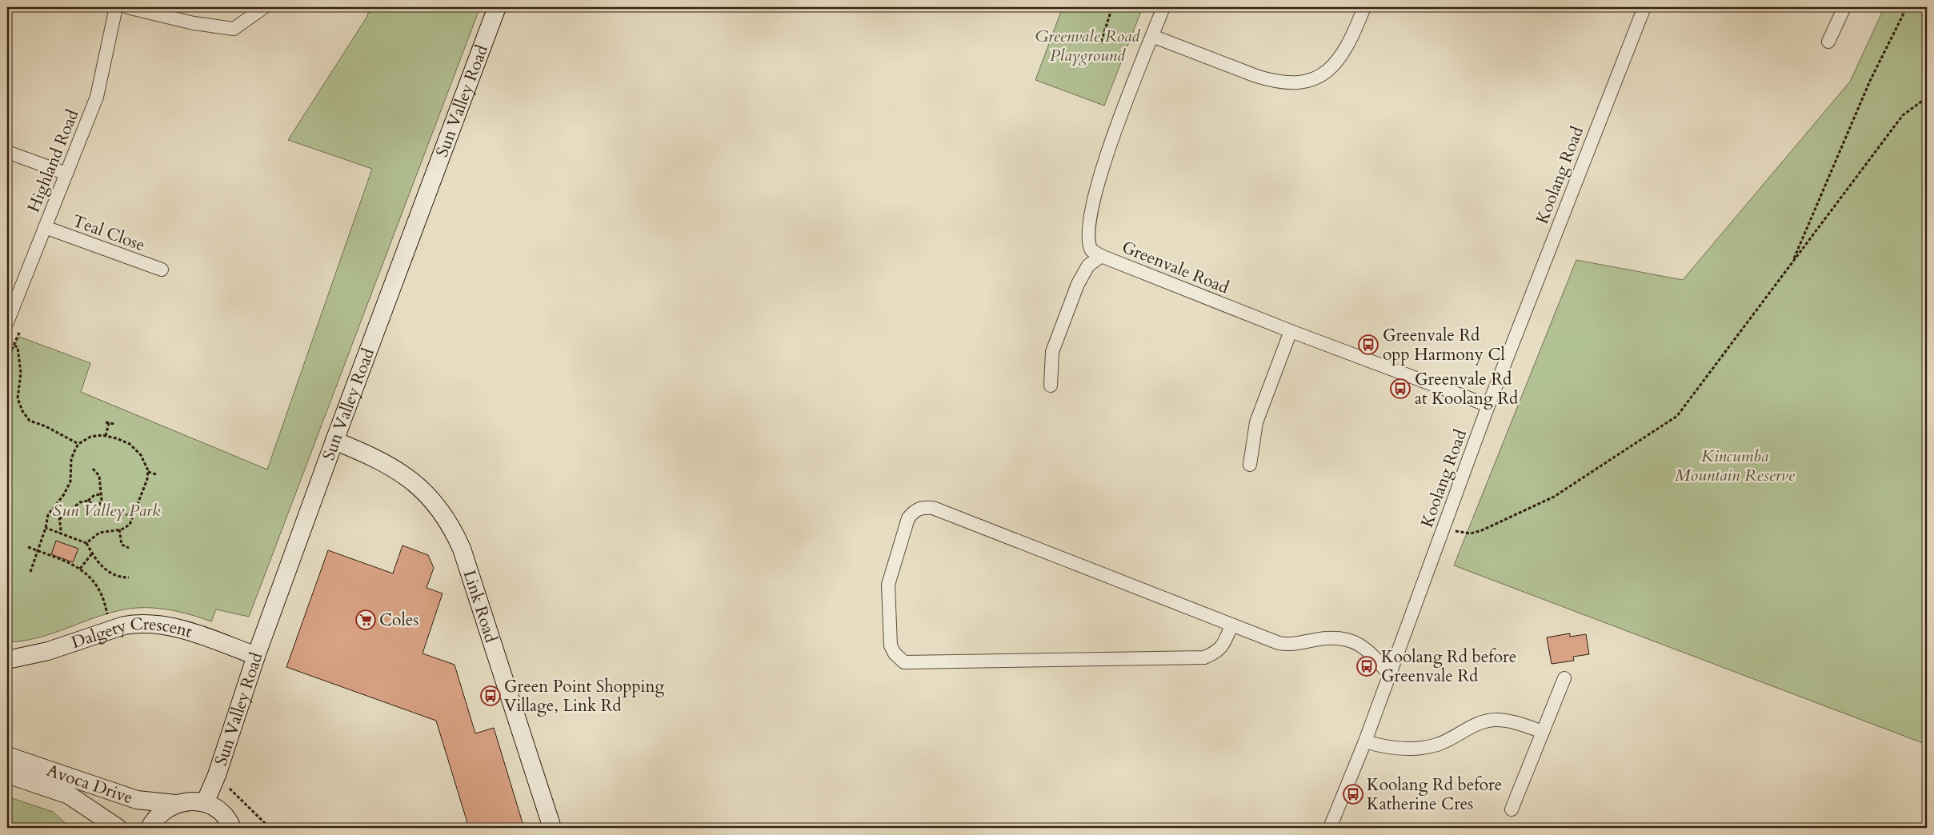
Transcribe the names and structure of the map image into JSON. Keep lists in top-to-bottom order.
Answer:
{
  "streets": {
    "street": [
      "Sun Valley Road",
      "Highland Road",
      "Koolang Road",
      "Teal Close",
      "Greenvale Road",
      "Link Road",
      "Dalgety Crescent",
      "Avoca Drive"
    ]
  },
  "crossings": [
    ["Sun Valley Road", "Link Road"],
    ["Sun Valley Road", "Dalgety Crescent"],
    ["Highland Road", "Teal Close"],
    ["Koolang Road", "Greenvale Road"]
  ],
  "parks": ["Greenvale Road Playground", "Kincumba Mountain Reserve", "Sun Valley Park"],
  "places": {
    "bus stop": [
      "Greenvale Rd opp Harmony Cl",
      "Greenvale Rd at Koolang Rd",
      "Koolang Rd before Greenvale Rd",
      "Green Point Shopping Village, Link Rd",
      "Koolang Rd before Katherine Cres"
    ],
    "supermarket": ["Coles"]
  }
}
